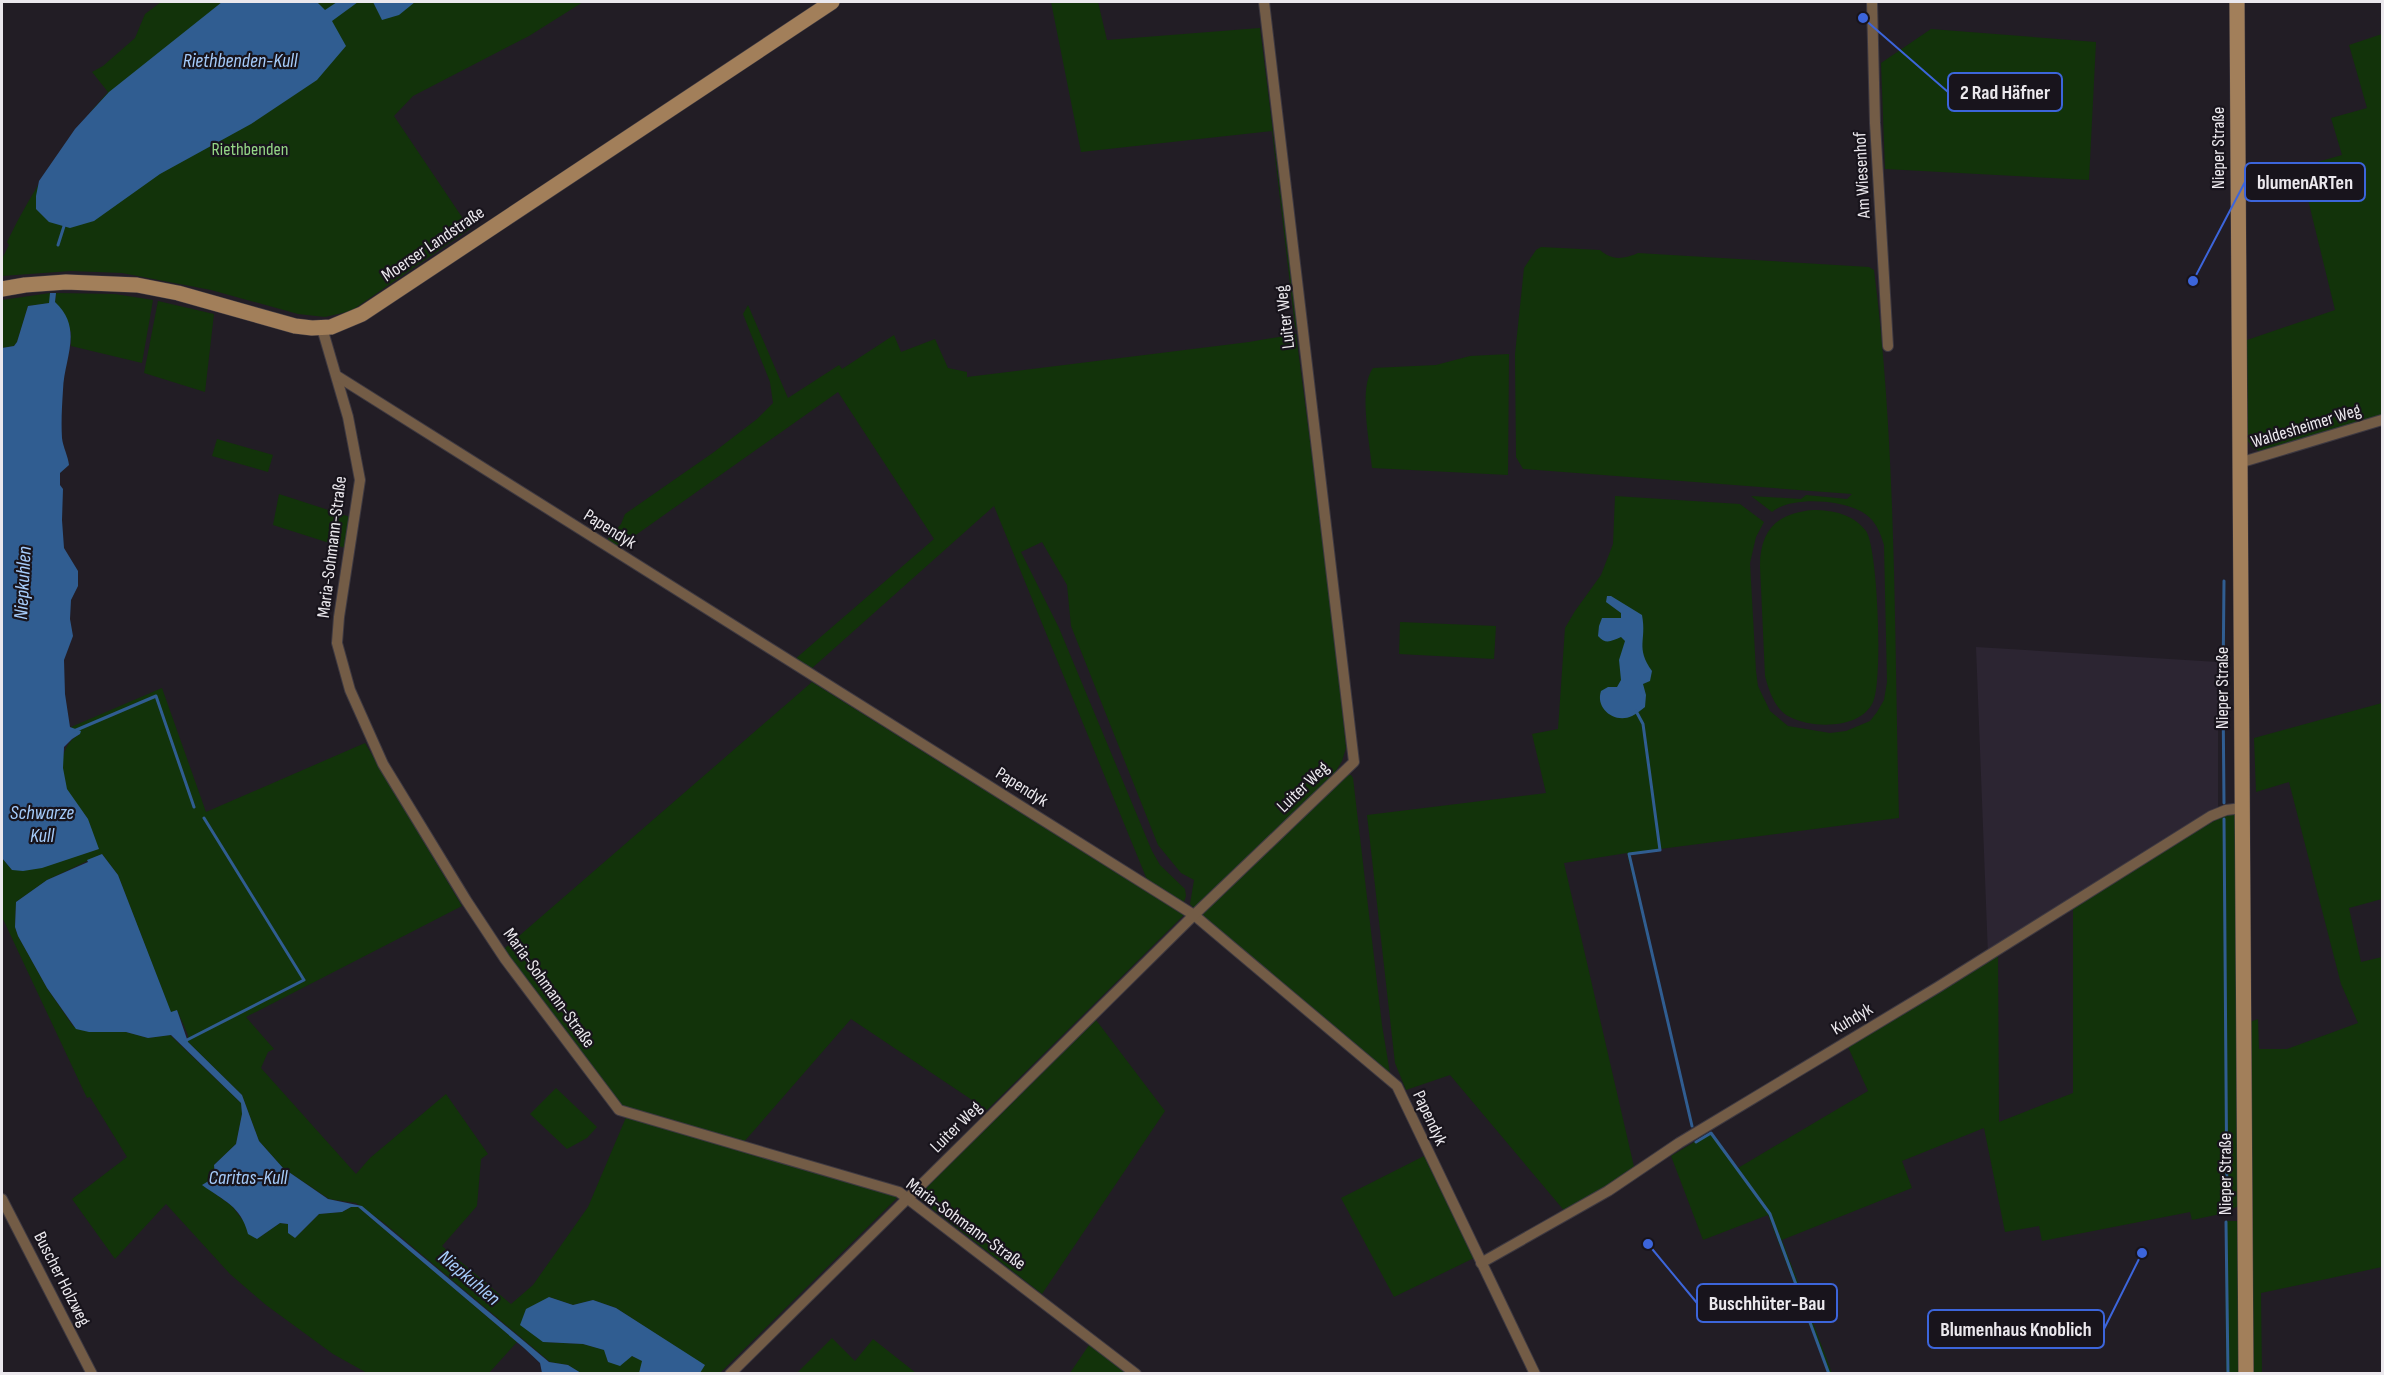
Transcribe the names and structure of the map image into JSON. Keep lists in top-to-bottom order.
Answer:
{
  "streets": {
    "main road": ["Nieper Straße", "Moerser Landstraße"],
    "street": [
      "Am Wiesenhof",
      "Luiter Weg",
      "Waldesheimer Weg",
      "Papendyk",
      "Maria-Sohmann-Straße",
      "Kuhdyk",
      "Buscher Holzweg"
    ]
  },
  "crossings": [
    ["Nieper Straße", "Waldesheimer Weg"],
    ["Nieper Straße", "Kuhdyk"],
    ["Moerser Landstraße", "Maria-Sohmann-Straße"],
    ["Luiter Weg", "Papendyk"],
    ["Luiter Weg", "Maria-Sohmann-Straße"],
    ["Papendyk", "Maria-Sohmann-Straße"],
    ["Papendyk", "Kuhdyk"]
  ],
  "water": [
    "Riethbenden-Kull",
    "Niepkuhlen",
    "Schwarze Kull",
    "Caritas-Kull"
  ],
  "parks": ["Riethbenden"],
  "places": [
    "2 Rad Häfner",
    "blumenARTen",
    "Buschhüter-Bau",
    "Blumenhaus Knoblich"
  ]
}
